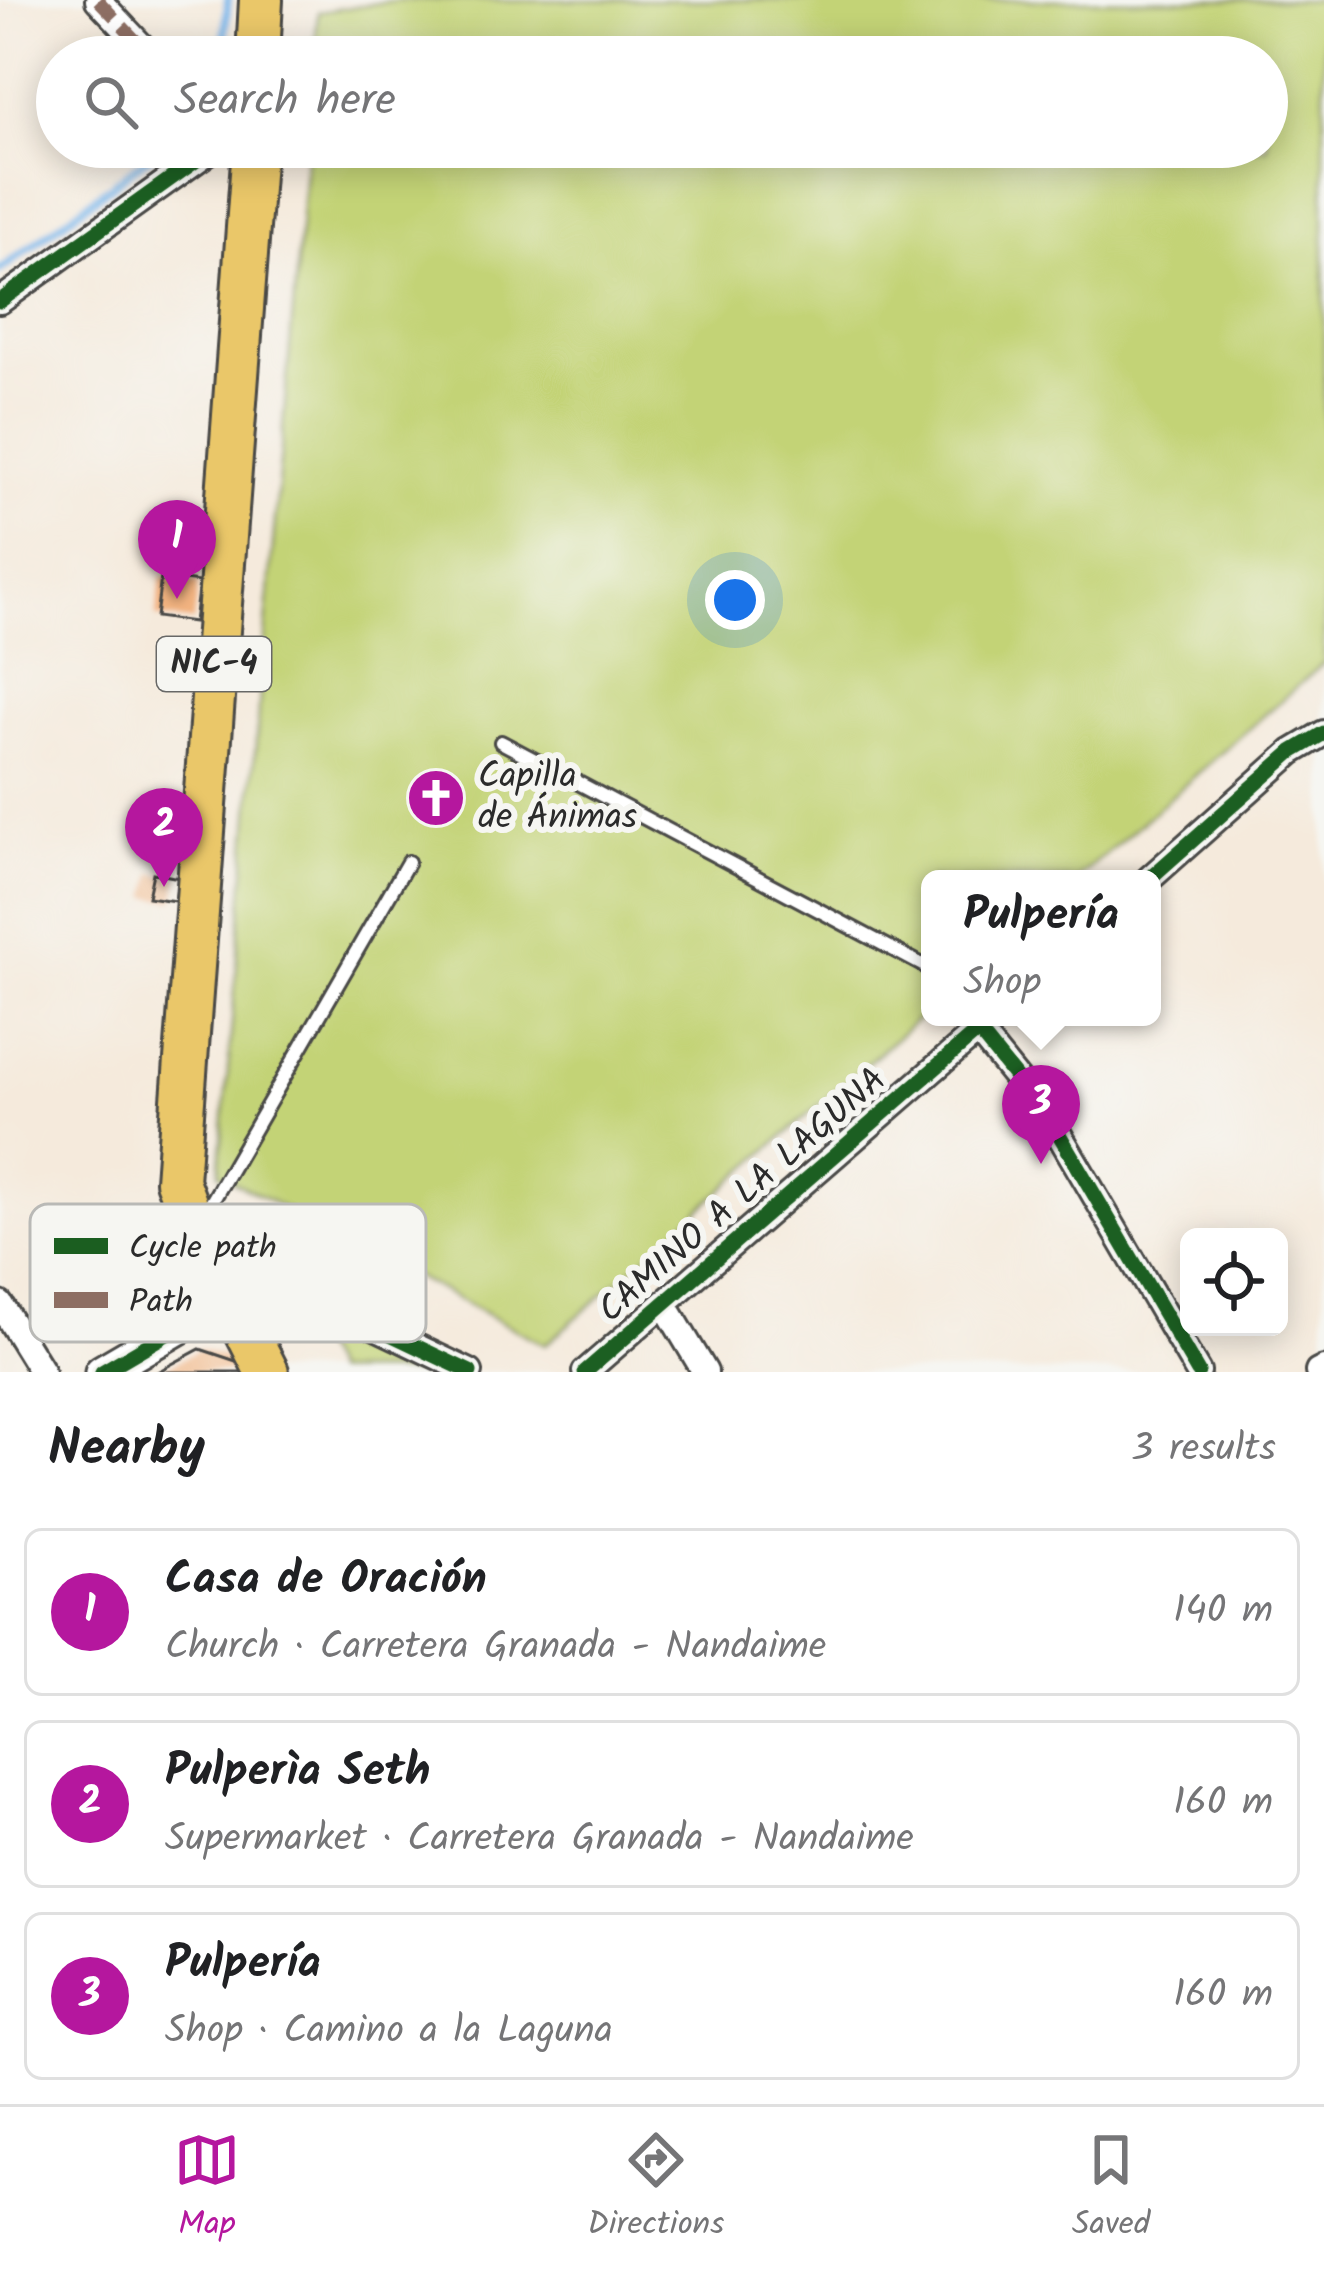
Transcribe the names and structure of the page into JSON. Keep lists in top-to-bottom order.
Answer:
{
  "streets": {
    "highway": ["NIC-4"],
    "street": ["CAMINO A LA LAGUNA"]
  },
  "places": {
    "church": ["Capilla de Ánimas"]
  },
  "legend": ["Cycle path", "Path"],
  "page": {
    "search": "Search here",
    "pins": ["1", "2", "3"],
    "popup": ["Pulpería", "Shop"],
    "heading": ["Nearby", "3 results"],
    "list": [
      {
        "mark": "1",
        "name": "Casa de Oración",
        "note": "Church · Carretera Granada - Nandaime",
        "value": "140 m"
      },
      {
        "mark": "2",
        "name": "Pulperìa Seth",
        "note": "Supermarket · Carretera Granada - Nandaime",
        "value": "160 m"
      },
      {
        "mark": "3",
        "name": "Pulpería",
        "note": "Shop · Camino a la Laguna",
        "value": "160 m"
      }
    ],
    "nav": ["Map", "Directions", "Saved"]
  }
}
